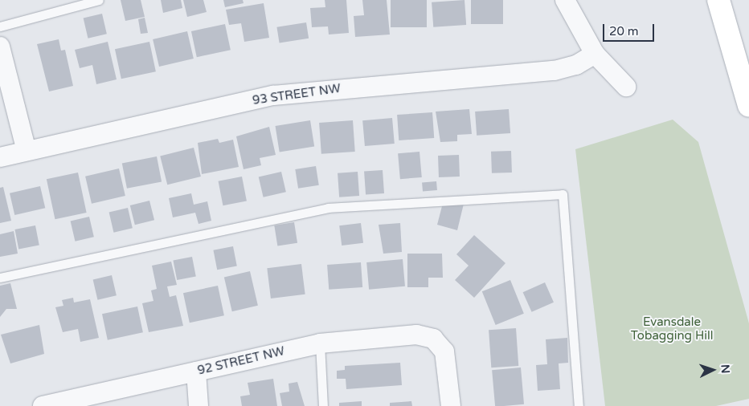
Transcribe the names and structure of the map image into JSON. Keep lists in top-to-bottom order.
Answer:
{
  "streets": {
    "street": ["93 STREET NW", "92 STREET NW"]
  },
  "parks": ["Evansdale Tobagging Hill"],
  "scale_bar": "20 m",
  "north": "right"
}
